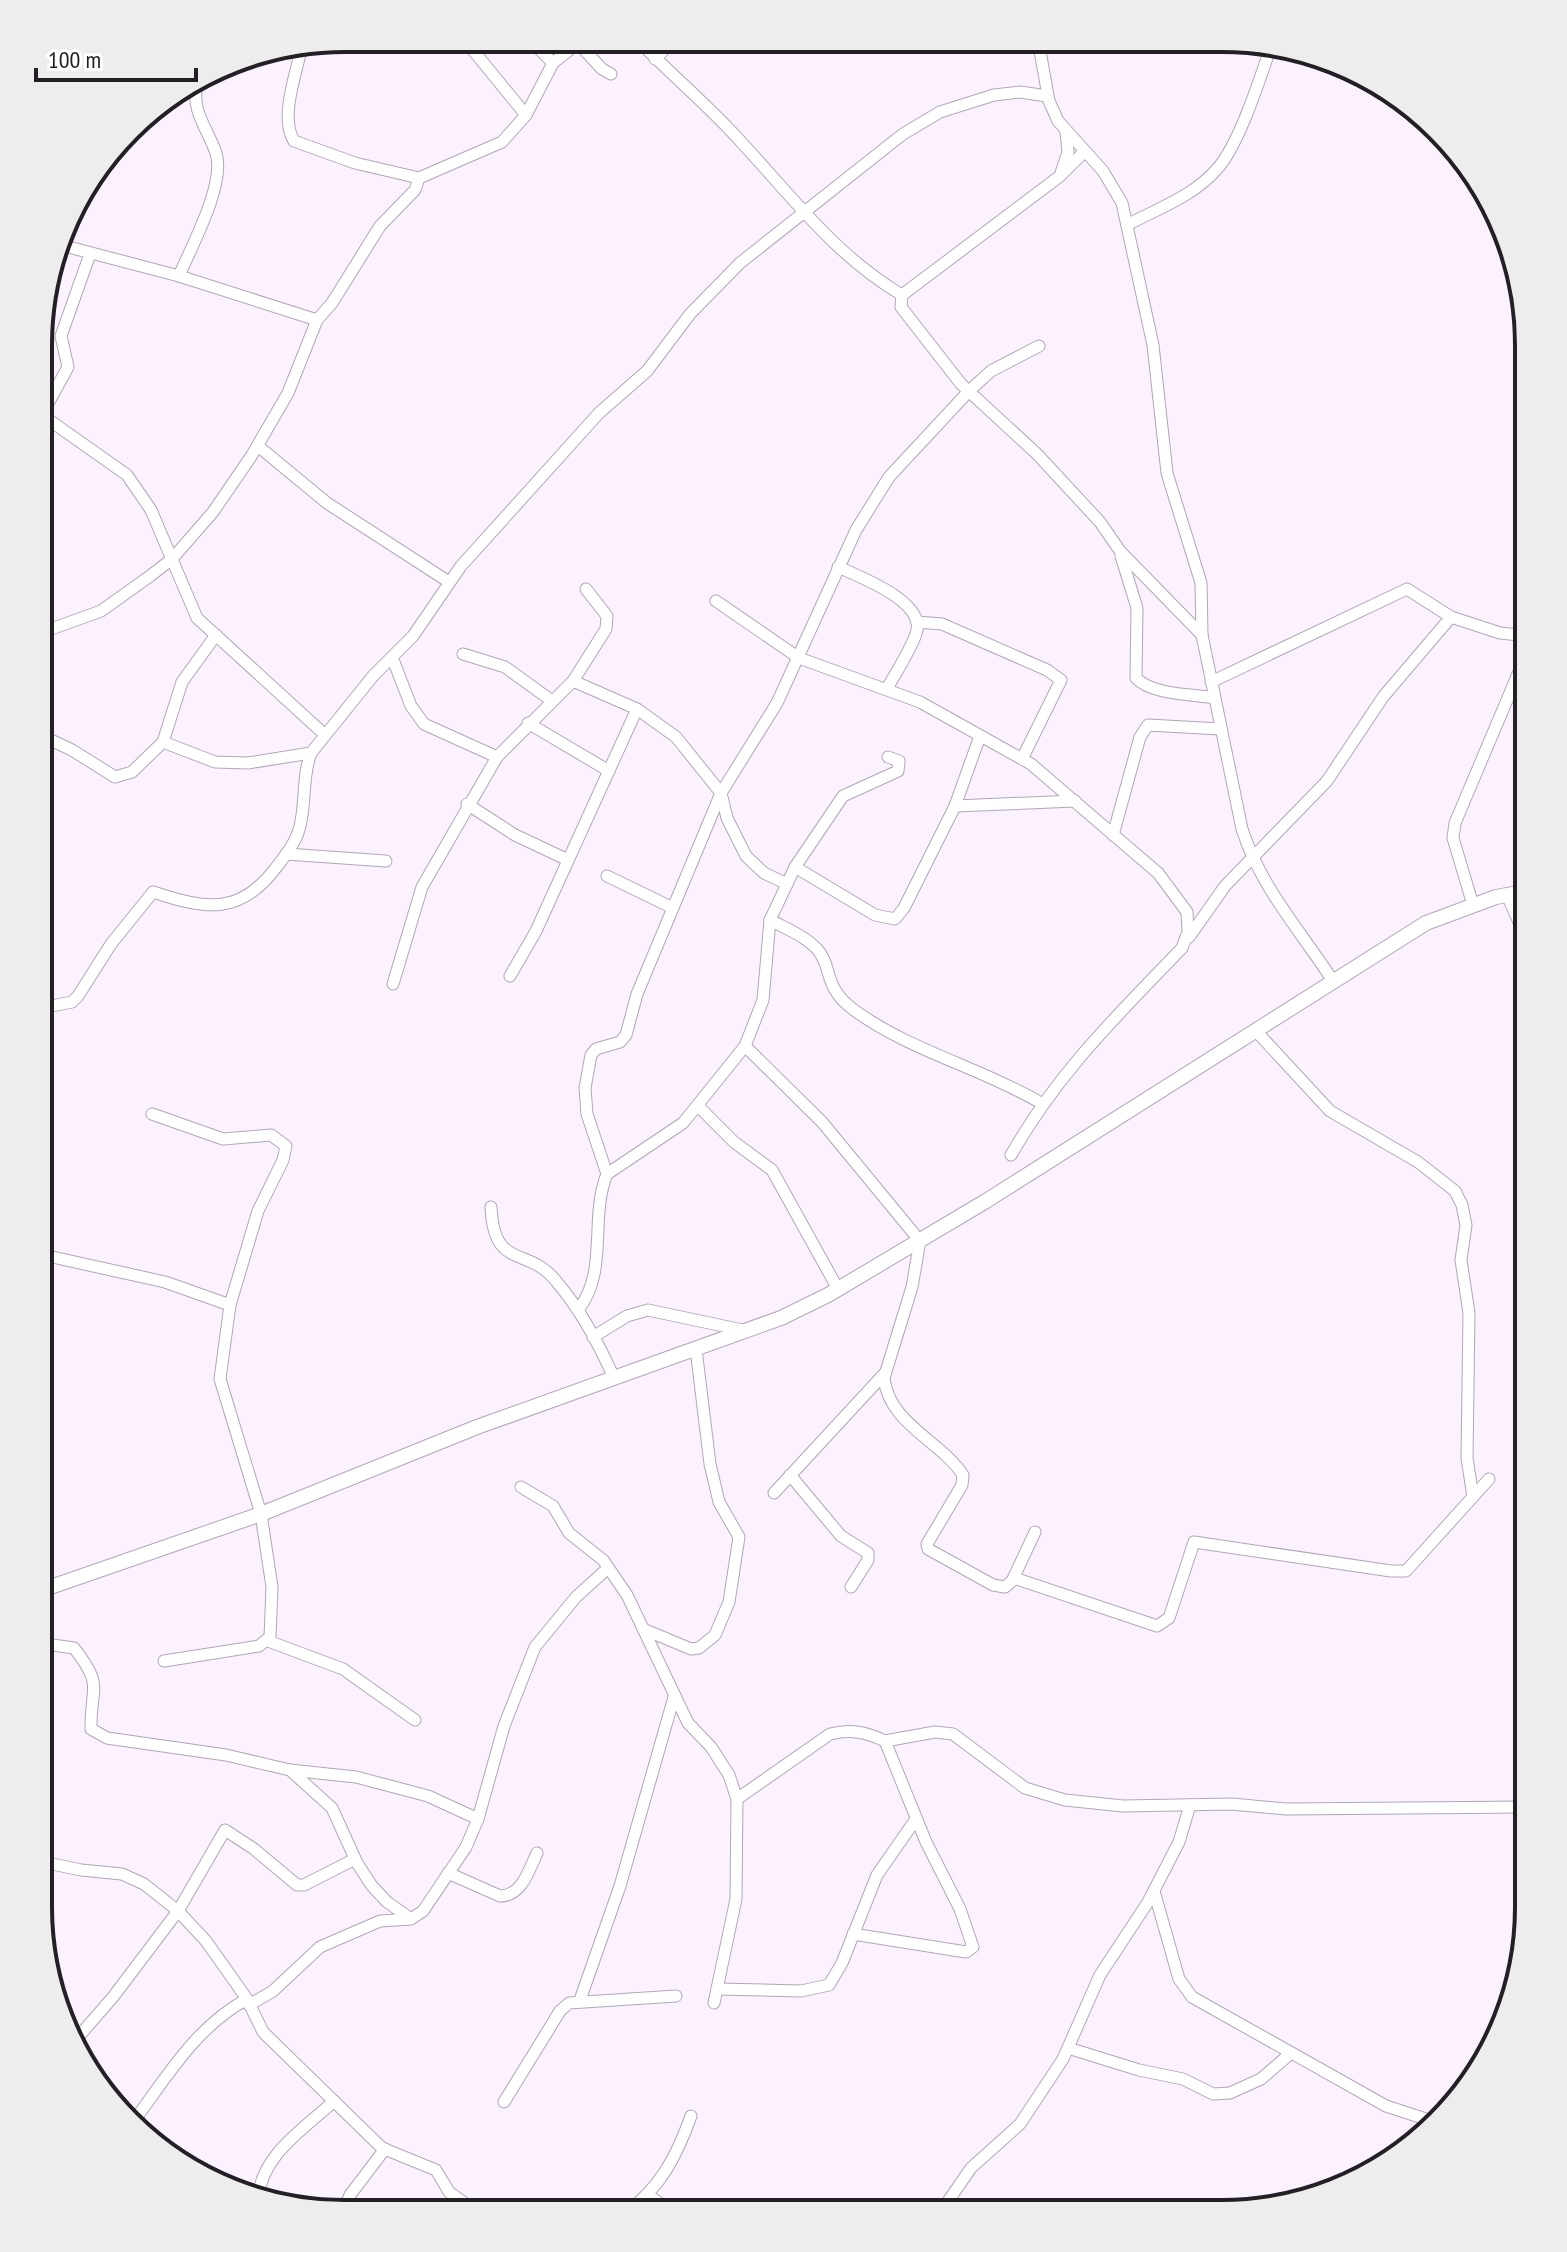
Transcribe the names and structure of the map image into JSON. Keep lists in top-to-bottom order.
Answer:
{
  "scale_bar": "100 m"
}
